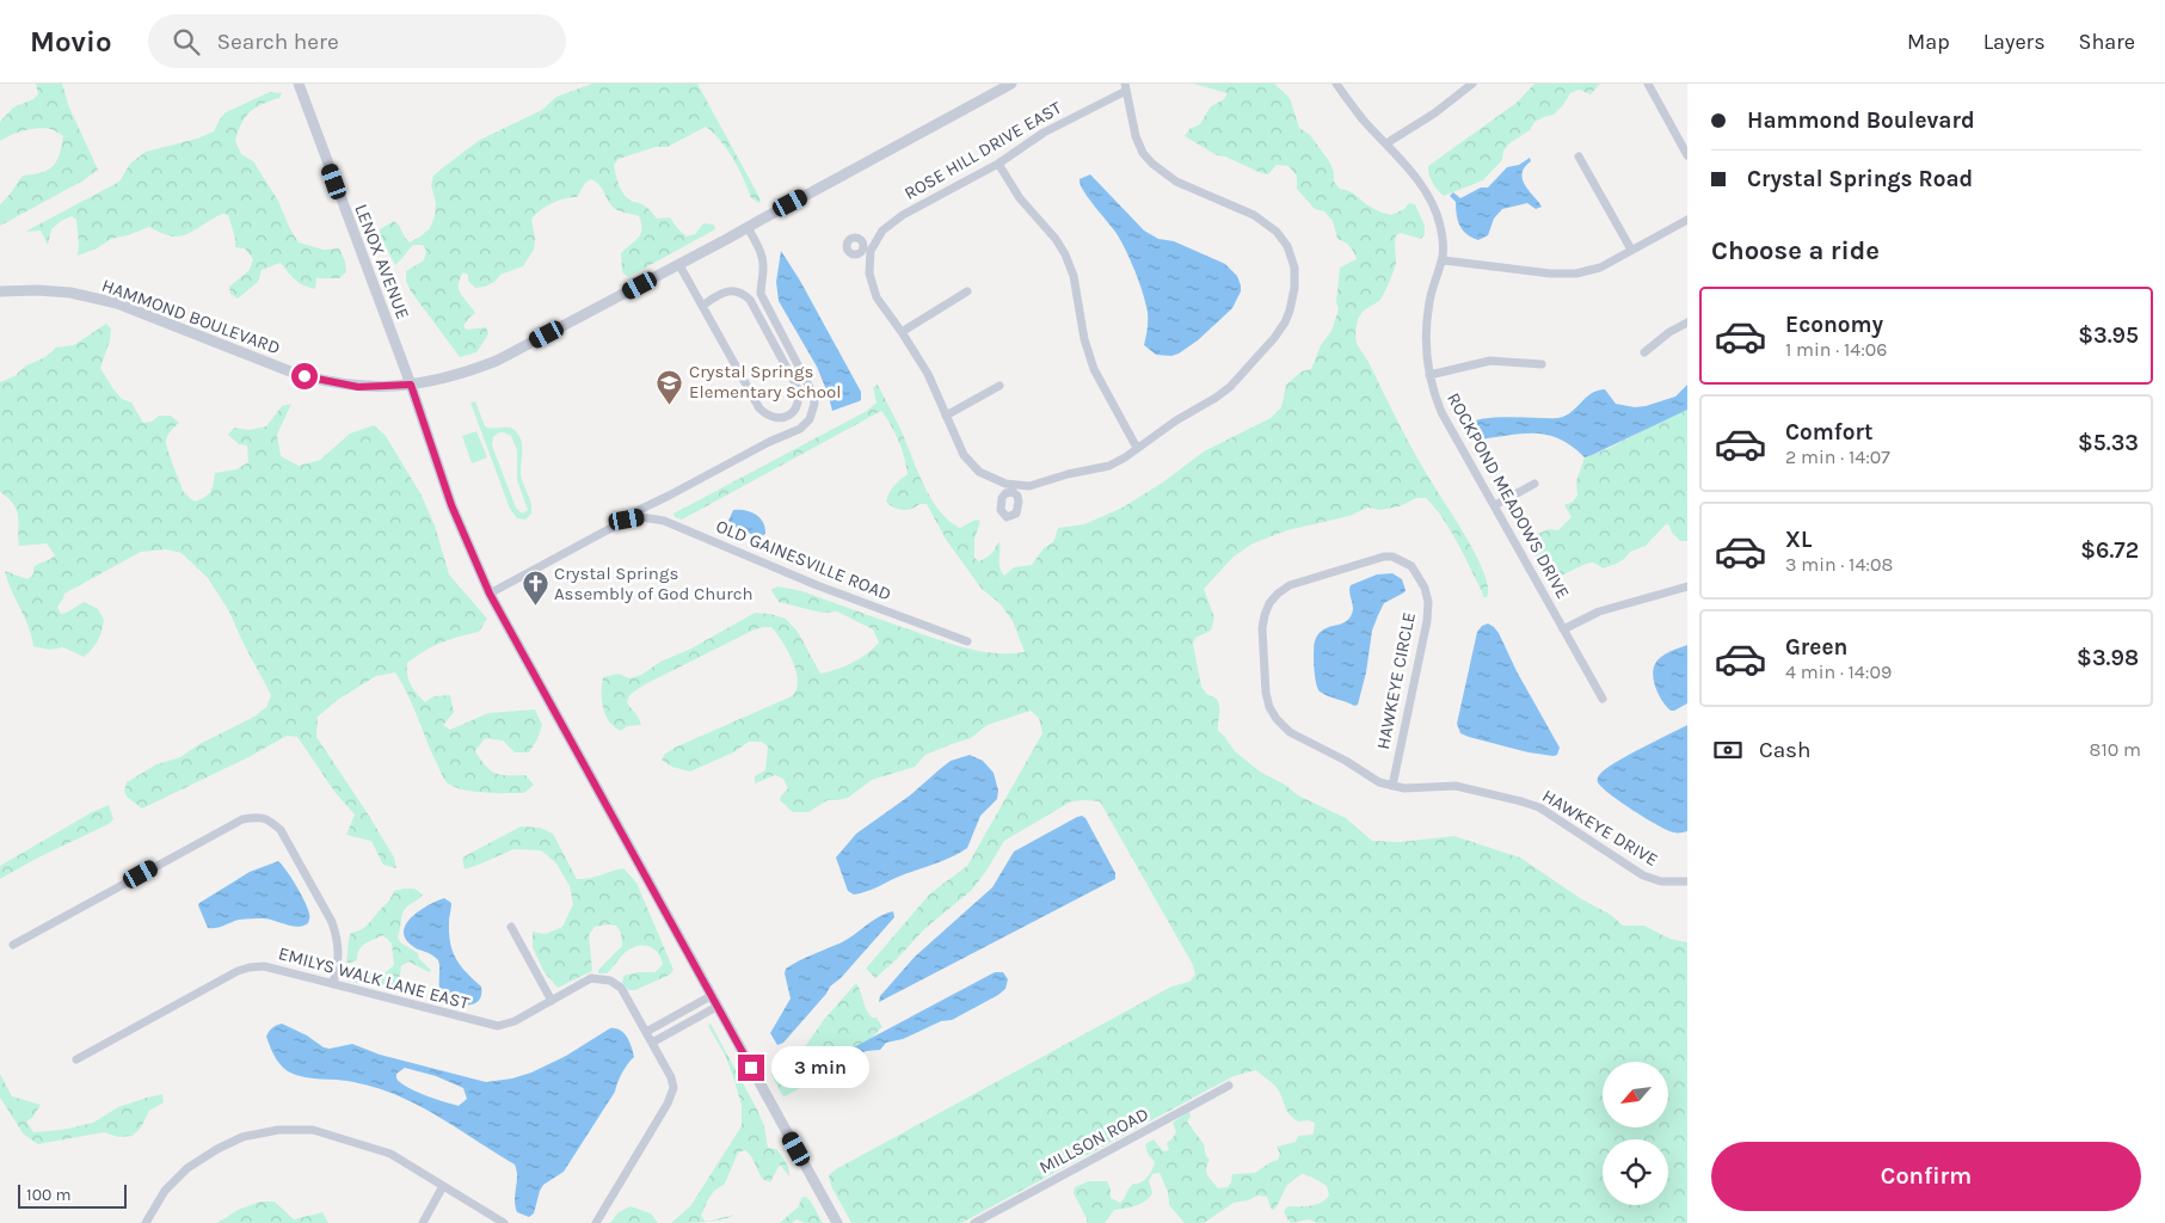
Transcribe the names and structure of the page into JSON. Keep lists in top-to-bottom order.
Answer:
{
  "streets": {
    "street": [
      "ROSE HILL DRIVE EAST",
      "LENOX AVENUE",
      "HAMMOND BOULEVARD",
      "ROCKPOND MEADOWS DRIVE",
      "OLD GAINESVILLE ROAD",
      "HAWKEYE CIRCLE",
      "HAWKEYE DRIVE",
      "EMILYS WALK LANE EAST",
      "MILLSON ROAD"
    ]
  },
  "crossings": [
    ["LENOX AVENUE", "HAMMOND BOULEVARD"],
    ["HAWKEYE CIRCLE", "HAWKEYE DRIVE"]
  ],
  "places": {
    "school or university": ["Crystal Springs Elementary School"],
    "church": ["Crystal Springs Assembly of God Church"]
  },
  "scale_bar": "100 m",
  "north": "bottom left",
  "page": {
    "header": "Movio",
    "search": "Search here",
    "nav": ["Map", "Layers", "Share"],
    "banner": ["Hammond Boulevard", "Crystal Springs Road"],
    "heading": "Choose a ride",
    "list": [
      {
        "name": "Economy",
        "note": "1 min · 14:06",
        "value": "$3.95"
      },
      {
        "name": "Comfort",
        "note": "2 min · 14:07",
        "value": "$5.33"
      },
      {
        "name": "XL",
        "note": "3 min · 14:08",
        "value": "$6.72"
      },
      {
        "name": "Green",
        "note": "4 min · 14:09",
        "value": "$3.98"
      }
    ],
    "pay": ["Cash", "810 m"],
    "bubble": "3 min",
    "buttons": "Confirm",
    "scale": "100 m"
  }
}
